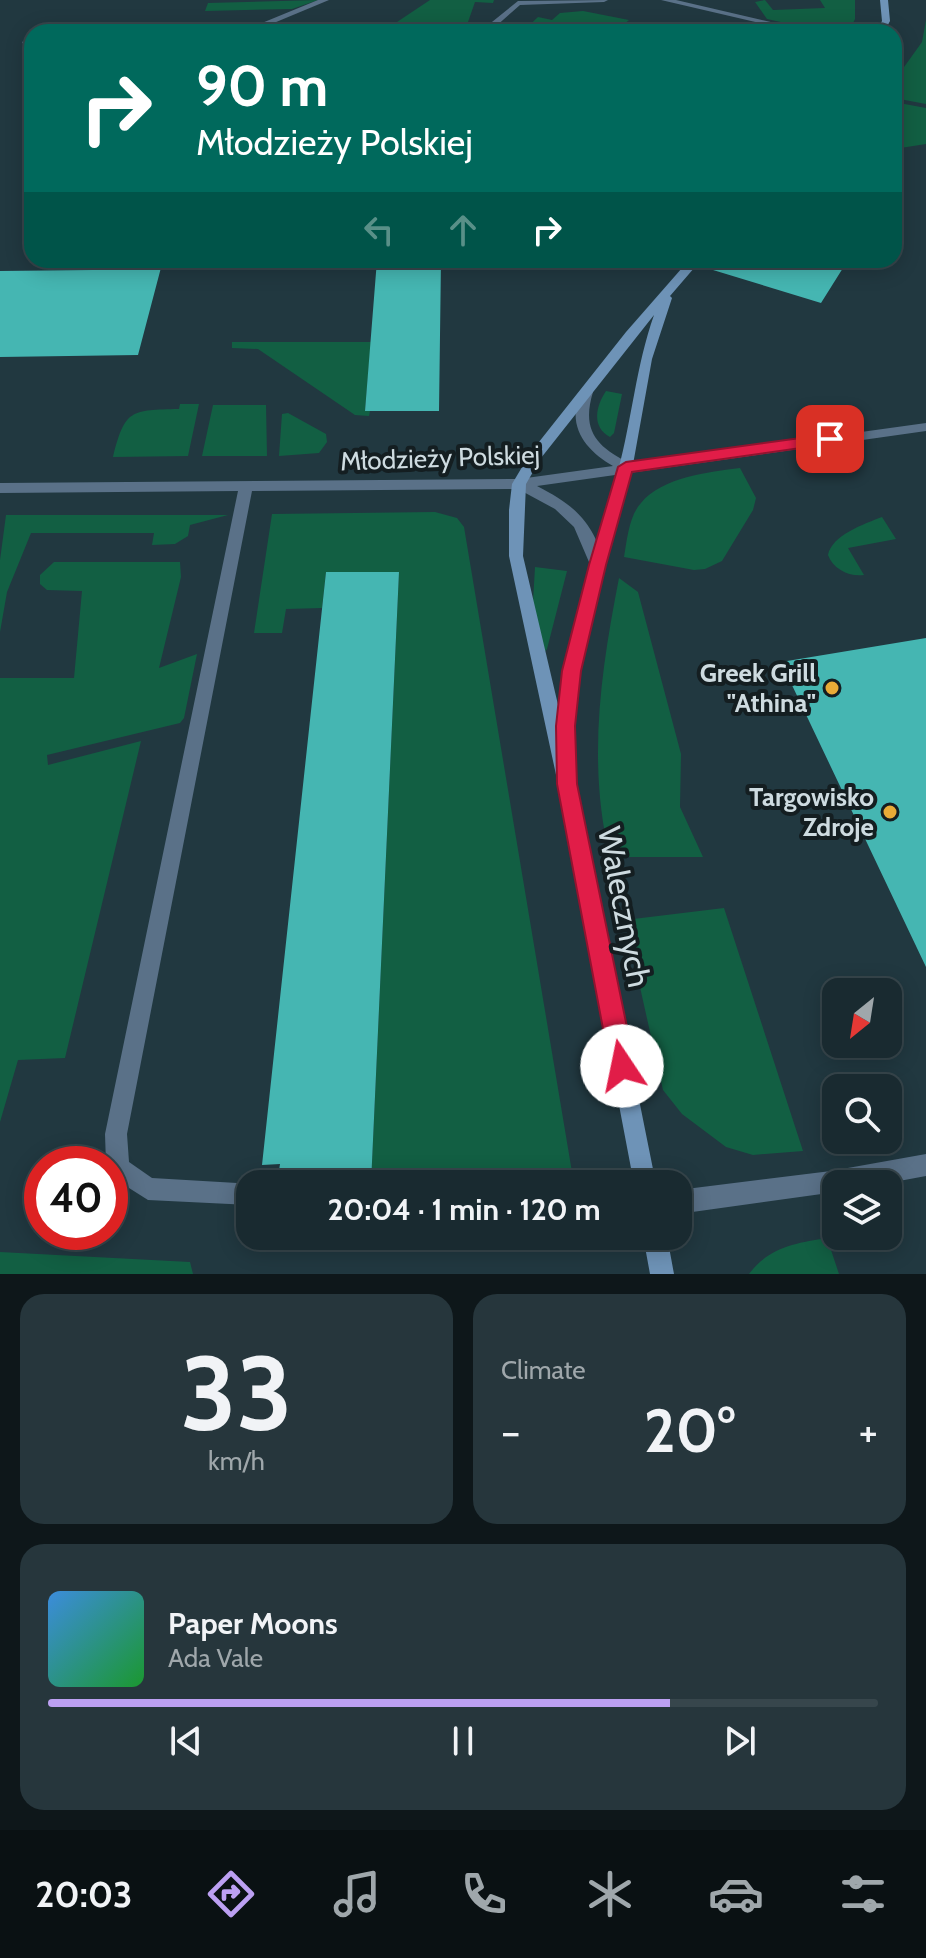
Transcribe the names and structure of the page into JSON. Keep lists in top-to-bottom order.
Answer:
{
  "streets": {
    "street": ["Młodzieży Polskiej", "Walecznych"]
  },
  "crossings": [
    ["Młodzieży Polskiej", "Walecznych"]
  ],
  "places": ["Greek Grill \"Athina\"", "Targowisko Zdroje"],
  "north": "bottom left",
  "page": {
    "turn": ["90 m", "Młodzieży Polskiej"],
    "limit": "40",
    "trip": "20:04 · 1 min · 120 m",
    "tile": [
      ["33", "km/h"],
      "Climate"
    ],
    "heat": ["−", "20°", "+"],
    "song": ["Paper Moons", "Ada Vale"],
    "tabs": "20:03"
  }
}
